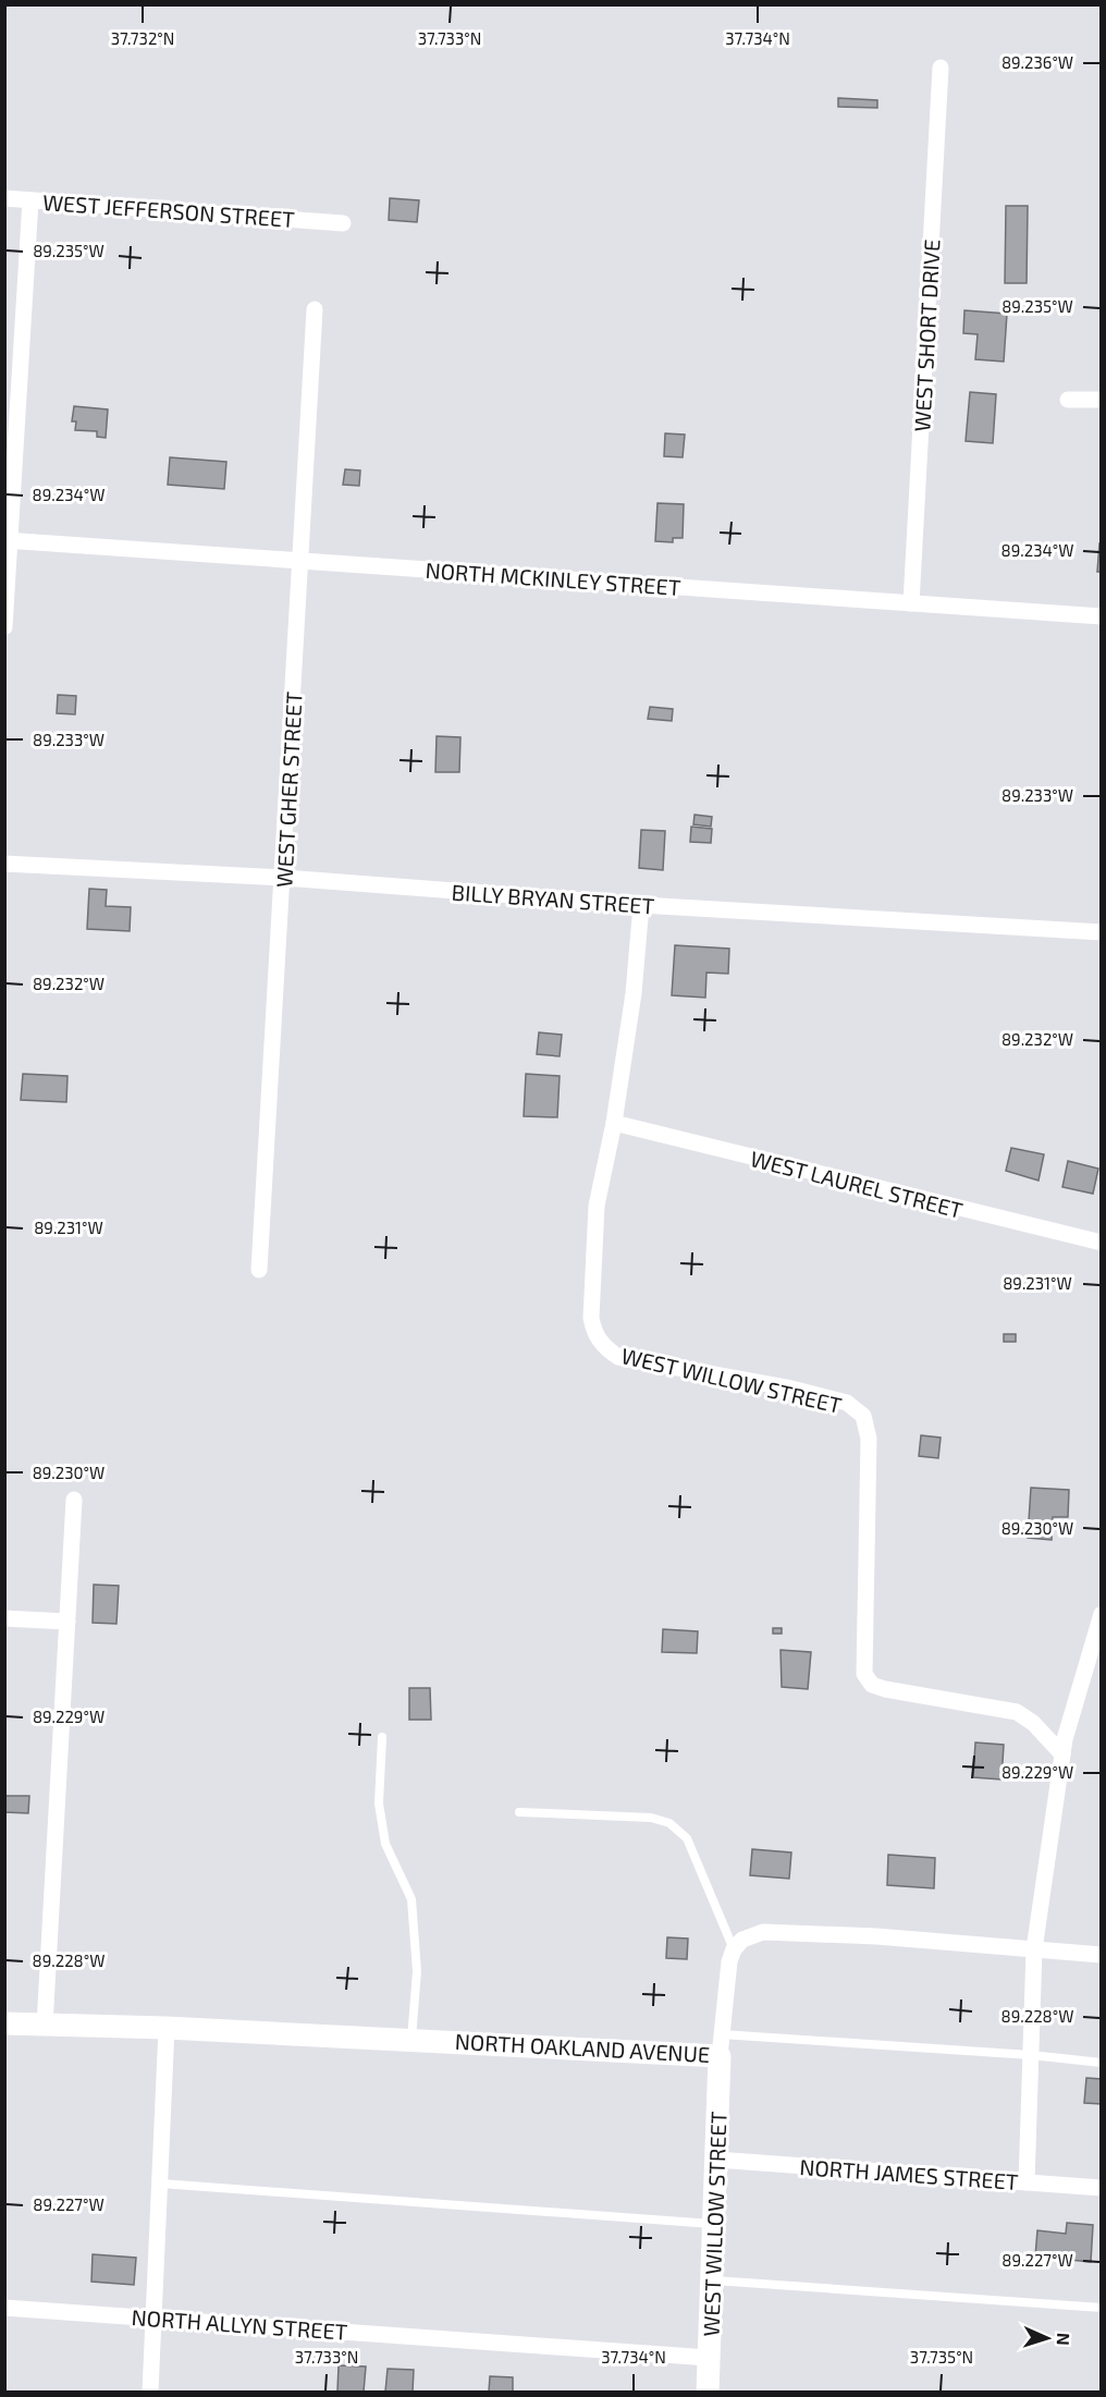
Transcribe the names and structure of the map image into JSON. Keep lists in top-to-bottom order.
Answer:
{
  "streets": {
    "street": [
      "WEST JEFFERSON STREET",
      "WEST SHORT DRIVE",
      "NORTH MCKINLEY STREET",
      "WEST GHER STREET",
      "BILLY BRYAN STREET",
      "WEST LAUREL STREET",
      "WEST WILLOW STREET",
      "NORTH OAKLAND AVENUE",
      "NORTH JAMES STREET",
      "NORTH ALLYN STREET"
    ]
  },
  "crossings": [
    ["WEST JEFFERSON STREET", "NORTH MCKINLEY STREET"],
    ["WEST SHORT DRIVE", "NORTH MCKINLEY STREET"],
    ["NORTH MCKINLEY STREET", "WEST GHER STREET"],
    ["WEST GHER STREET", "BILLY BRYAN STREET"],
    ["BILLY BRYAN STREET", "WEST WILLOW STREET"],
    ["WEST LAUREL STREET", "WEST WILLOW STREET"],
    ["WEST WILLOW STREET", "NORTH OAKLAND AVENUE"],
    ["WEST WILLOW STREET", "NORTH JAMES STREET"],
    ["WEST WILLOW STREET", "NORTH ALLYN STREET"]
  ],
  "north": "right",
  "coordinates": [
    "37.732°N",
    "37.733°N",
    "37.734°N",
    "89.236°W",
    "89.235°W",
    "89.234°W",
    "89.233°W",
    "89.232°W",
    "89.231°W",
    "89.230°W",
    "89.229°W",
    "89.228°W",
    "89.227°W",
    "37.735°N"
  ]
}
